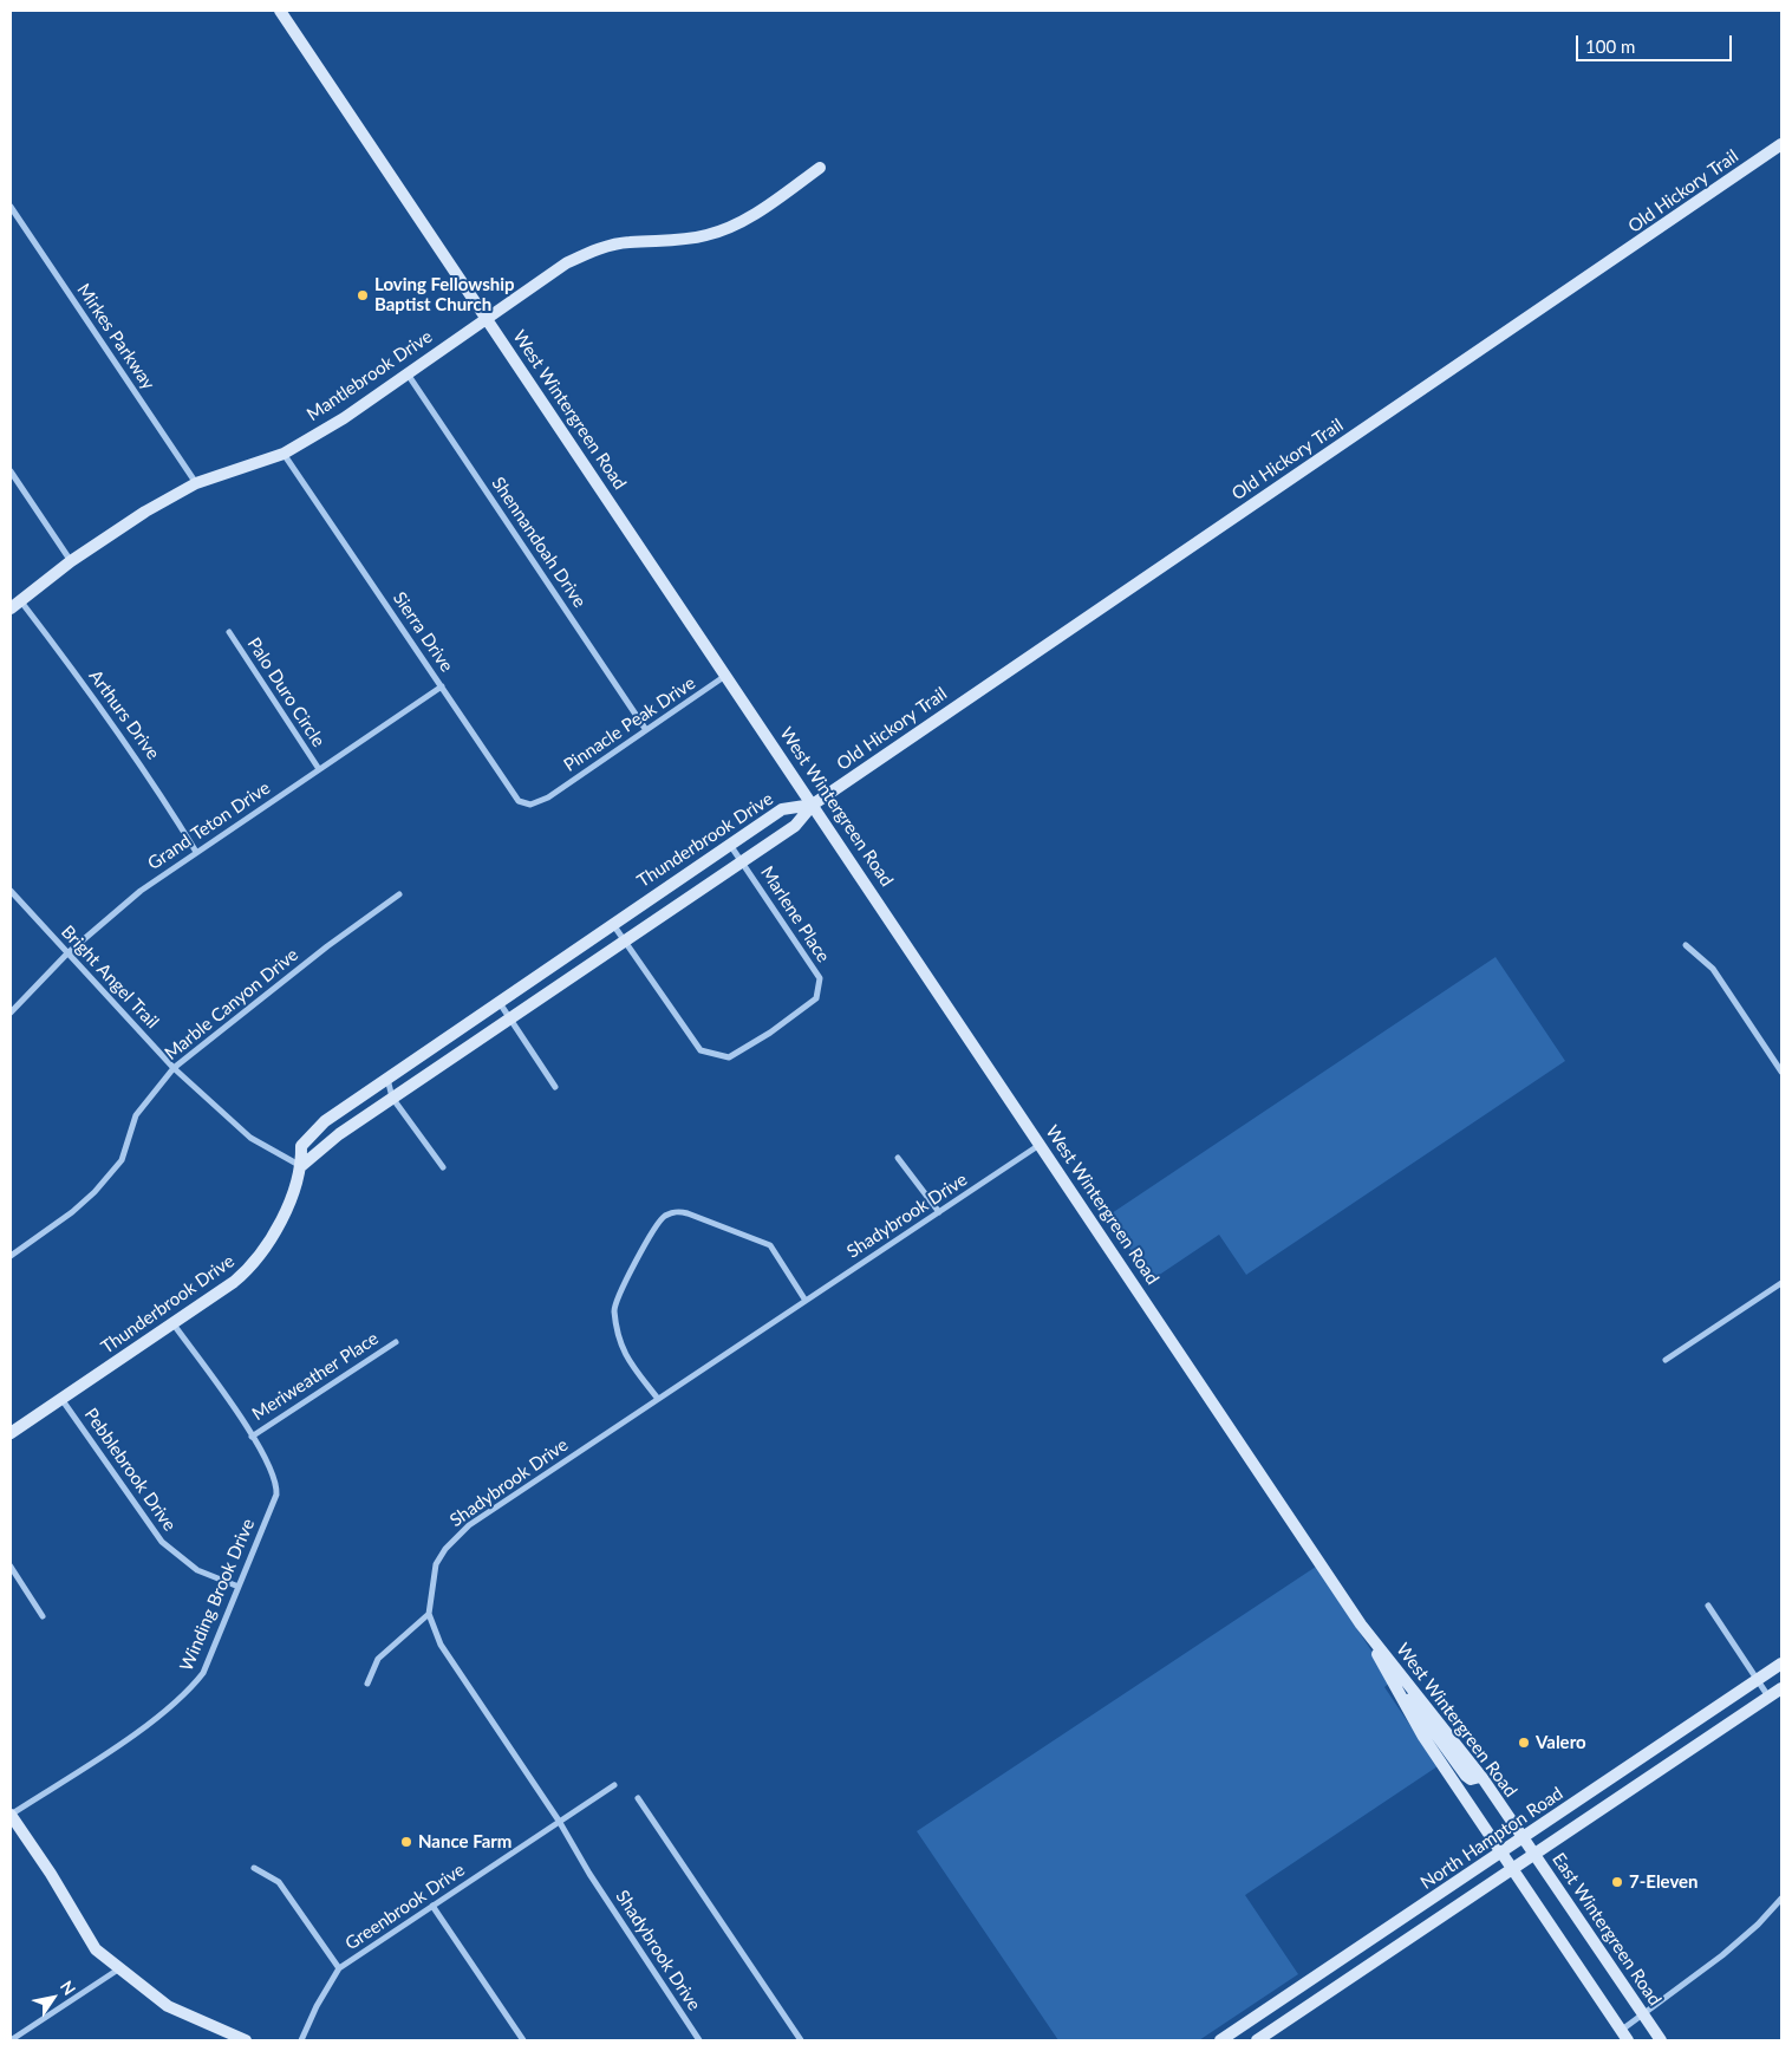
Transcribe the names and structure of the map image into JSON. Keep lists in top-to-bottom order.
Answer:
{
  "streets": {
    "main road": [
      "Old Hickory Trail",
      "Mantlebrook Drive",
      "West Wintergreen Road",
      "Thunderbrook Drive",
      "North Hampton Road",
      "East Wintergreen Road"
    ],
    "street": [
      "Mirkes Parkway",
      "Shennandoah Drive",
      "Sierra Drive",
      "Palo Duro Circle",
      "Arthurs Drive",
      "Pinnacle Peak Drive",
      "Grand Teton Drive",
      "Marlene Place",
      "Bright Angel Trail",
      "Marble Canyon Drive",
      "Shadybrook Drive",
      "Meriweather Place",
      "Pebblebrook Drive",
      "Winding Brook Drive",
      "Greenbrook Drive"
    ]
  },
  "crossings": [
    ["Old Hickory Trail", "West Wintergreen Road"],
    ["Old Hickory Trail", "Thunderbrook Drive"],
    ["Mirkes Parkway", "Mantlebrook Drive"],
    ["Mantlebrook Drive", "West Wintergreen Road"],
    ["Mantlebrook Drive", "Shennandoah Drive"],
    ["Mantlebrook Drive", "Sierra Drive"],
    ["Mantlebrook Drive", "Arthurs Drive"],
    ["West Wintergreen Road", "Pinnacle Peak Drive"],
    ["West Wintergreen Road", "Thunderbrook Drive"],
    ["West Wintergreen Road", "Shadybrook Drive"],
    ["West Wintergreen Road", "North Hampton Road"],
    ["West Wintergreen Road", "East Wintergreen Road"],
    ["Shennandoah Drive", "Pinnacle Peak Drive"],
    ["Sierra Drive", "Pinnacle Peak Drive"],
    ["Sierra Drive", "Grand Teton Drive"],
    ["Palo Duro Circle", "Grand Teton Drive"],
    ["Arthurs Drive", "Grand Teton Drive"],
    ["Grand Teton Drive", "Bright Angel Trail"],
    ["Thunderbrook Drive", "Marlene Place"],
    ["Thunderbrook Drive", "Bright Angel Trail"],
    ["Thunderbrook Drive", "Pebblebrook Drive"],
    ["Thunderbrook Drive", "Winding Brook Drive"],
    ["Bright Angel Trail", "Marble Canyon Drive"],
    ["Shadybrook Drive", "Greenbrook Drive"],
    ["Meriweather Place", "Winding Brook Drive"],
    ["Pebblebrook Drive", "Winding Brook Drive"],
    ["North Hampton Road", "East Wintergreen Road"]
  ],
  "places": [
    "Loving Fellowship Baptist Church",
    "Valero",
    "Nance Farm",
    "7-Eleven"
  ],
  "scale_bar": "100 m",
  "north": "top right"
}
